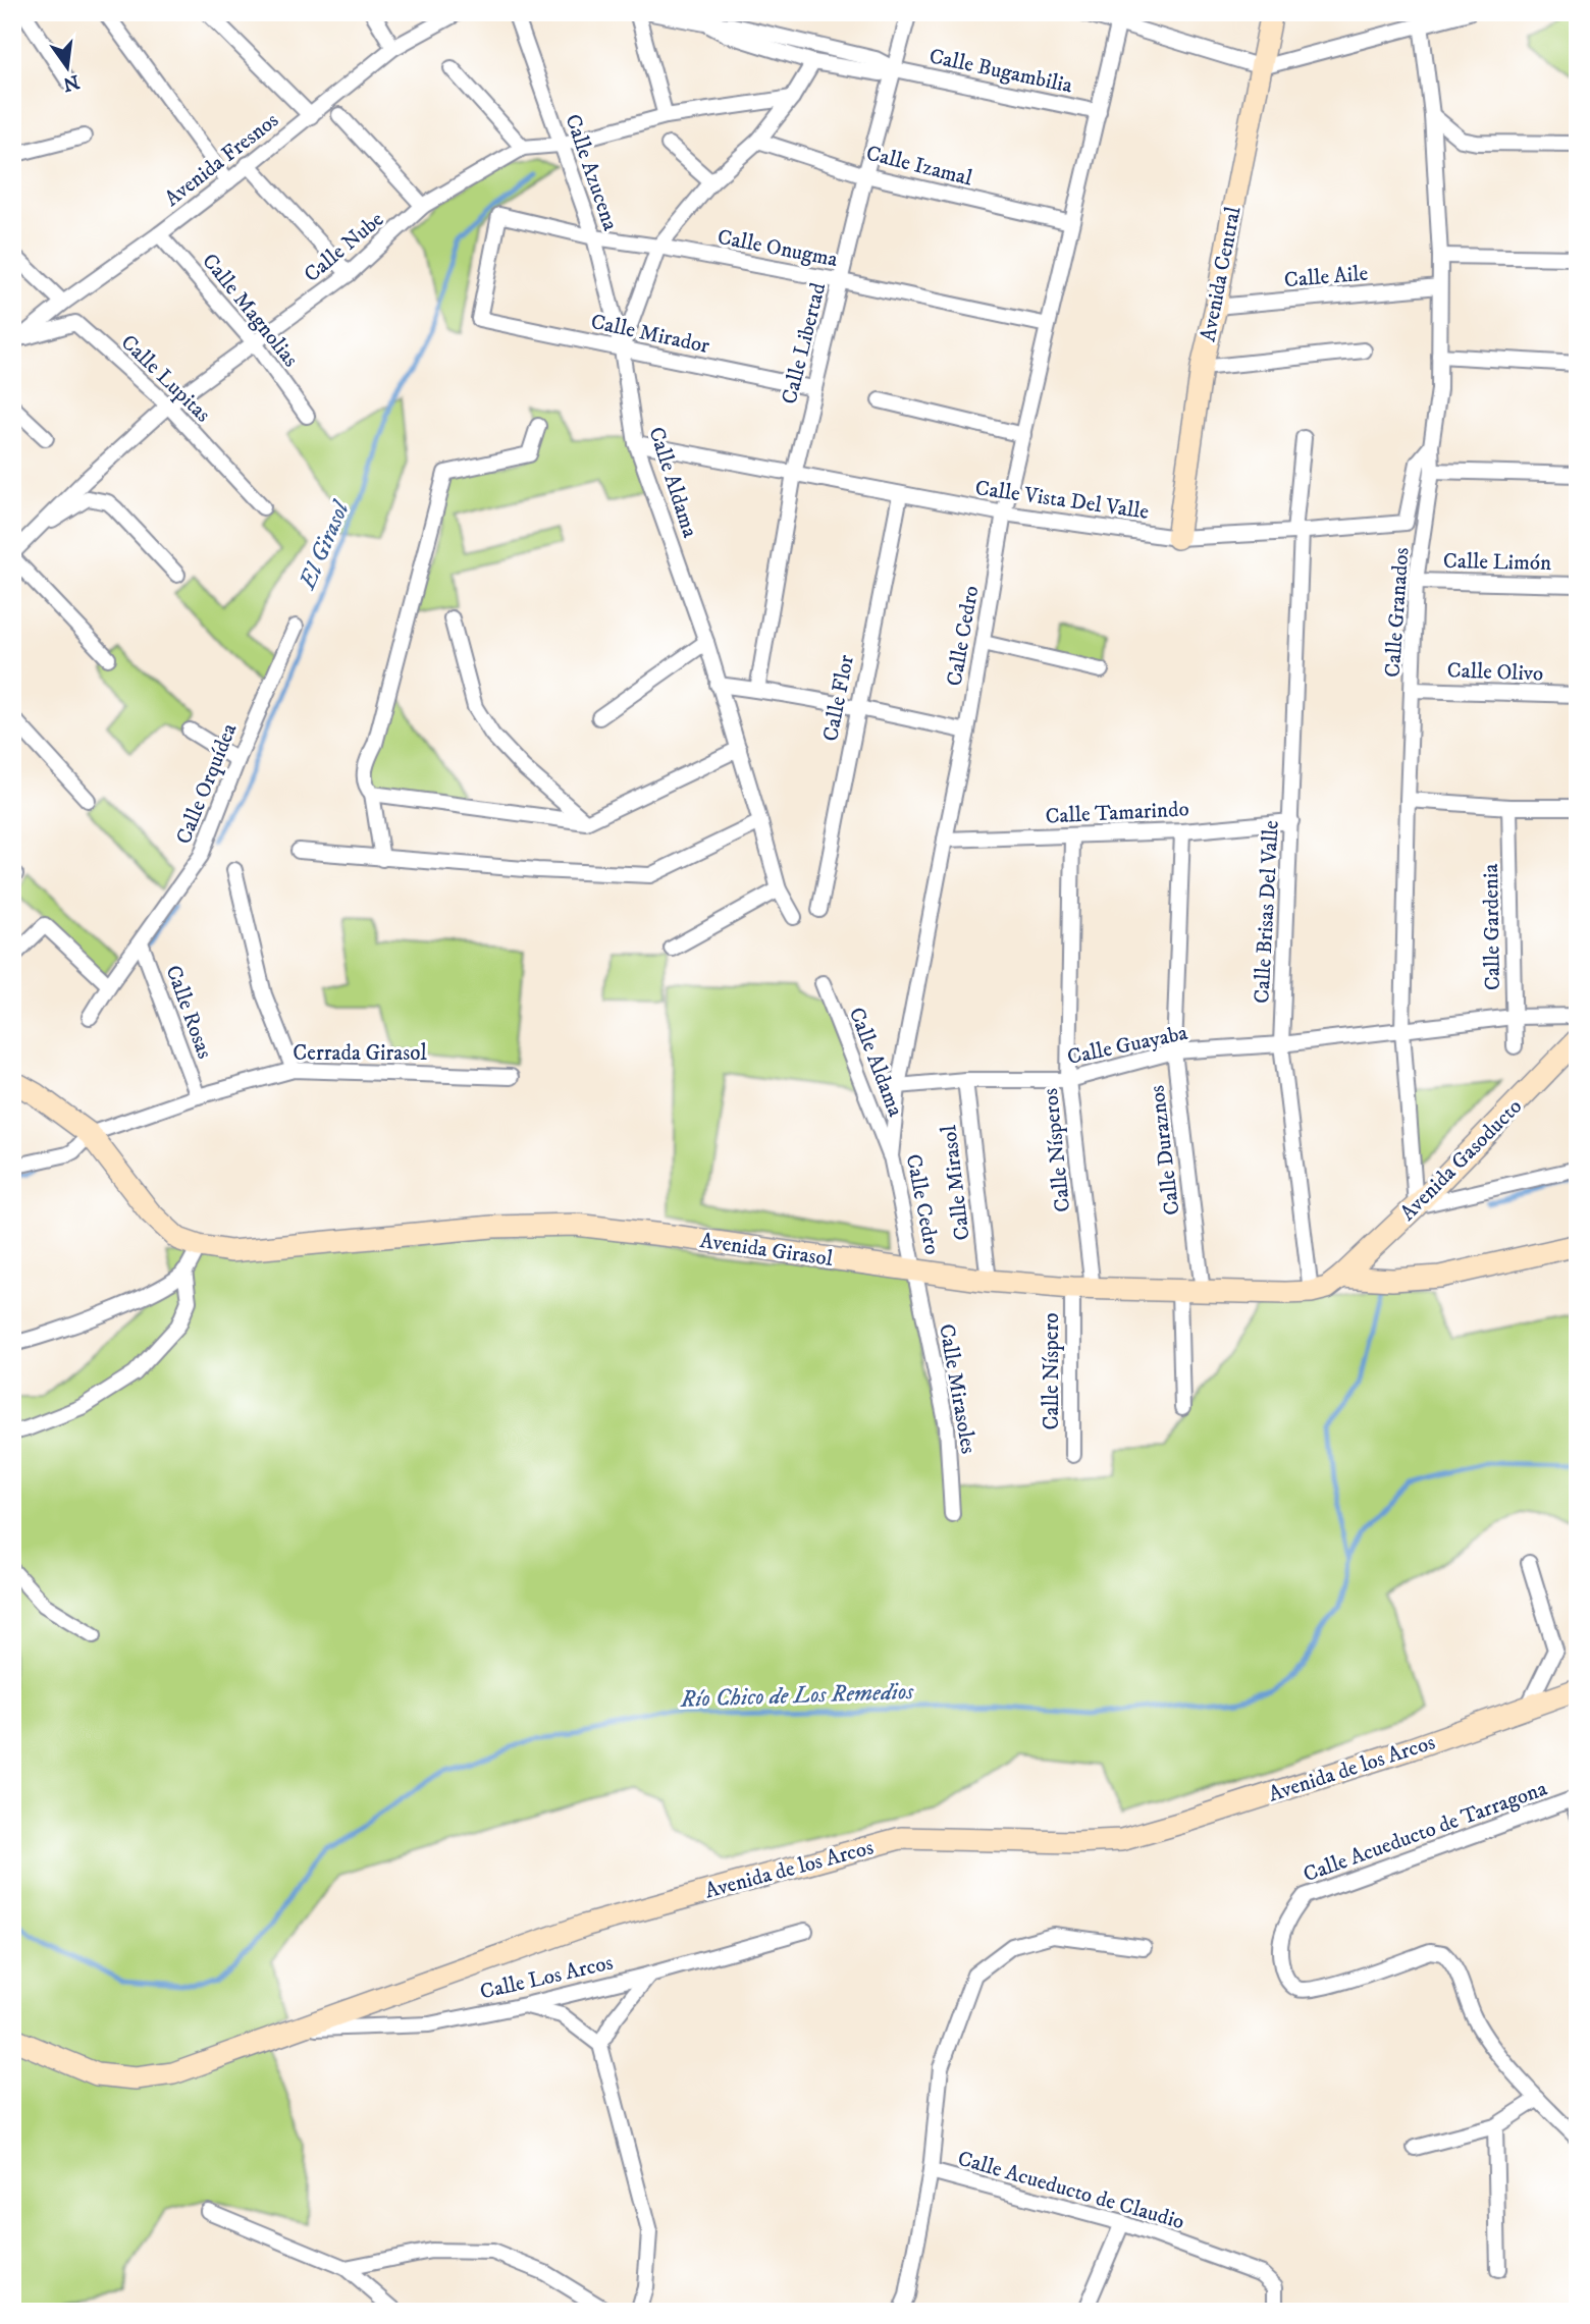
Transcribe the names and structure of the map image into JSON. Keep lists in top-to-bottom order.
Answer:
{
  "streets": {
    "street": [
      "Calle Bugambilia",
      "Avenida Fresnos",
      "Calle Izamal",
      "Calle Azucena",
      "Calle Nube",
      "Calle Onugma",
      "Avenida Central",
      "Calle Aile",
      "Calle Magnolias",
      "Calle Mirador",
      "Calle Libertad",
      "Calle Lupitas",
      "Calle Aldama",
      "Calle Vista Del Valle",
      "Calle Limón",
      "Calle Granados",
      "Calle Cedro",
      "Calle Olivo",
      "Calle Flor",
      "Calle Orquídea",
      "Calle Tamarindo",
      "Calle Brisas Del Valle",
      "Calle Gardenia",
      "Calle Rosas",
      "Calle Guayaba",
      "Cerrada Girasol",
      "Calle Nísperos",
      "Calle Duraznos",
      "Avenida Gasoducto",
      "Calle Mirasol",
      "Avenida Girasol",
      "Calle Níspero",
      "Calle Mirasoles",
      "Avenida de los Arcos",
      "Calle Acueducto de Tarragona",
      "Calle Los Arcos",
      "Calle Acueducto de Claudio"
    ]
  },
  "crossings": [
    ["Calle Bugambilia", "Calle Libertad"],
    ["Calle Bugambilia", "Calle Cedro"],
    ["Avenida Fresnos", "Calle Magnolias"],
    ["Avenida Fresnos", "Calle Lupitas"],
    ["Calle Izamal", "Calle Libertad"],
    ["Calle Izamal", "Calle Aldama"],
    ["Calle Izamal", "Calle Cedro"],
    ["Calle Azucena", "Calle Nube"],
    ["Calle Azucena", "Calle Onugma"],
    ["Calle Azucena", "Calle Mirador"],
    ["Calle Azucena", "Calle Aldama"],
    ["Calle Nube", "Calle Magnolias"],
    ["Calle Nube", "Calle Lupitas"],
    ["Calle Nube", "Calle Aldama"],
    ["Calle Onugma", "Calle Mirador"],
    ["Calle Onugma", "Calle Libertad"],
    ["Calle Onugma", "Calle Aldama"],
    ["Calle Onugma", "Calle Cedro"],
    ["Avenida Central", "Calle Aile"],
    ["Avenida Central", "Calle Vista Del Valle"],
    ["Calle Aile", "Calle Granados"],
    ["Calle Mirador", "Calle Libertad"],
    ["Calle Mirador", "Calle Aldama"],
    ["Calle Libertad", "Calle Vista Del Valle"],
    ["Calle Aldama", "Calle Vista Del Valle"],
    ["Calle Aldama", "Calle Cedro"],
    ["Calle Vista Del Valle", "Calle Granados"],
    ["Calle Vista Del Valle", "Calle Cedro"],
    ["Calle Vista Del Valle", "Calle Flor"],
    ["Calle Vista Del Valle", "Calle Brisas Del Valle"],
    ["Calle Limón", "Calle Granados"],
    ["Calle Granados", "Calle Olivo"],
    ["Calle Granados", "Calle Guayaba"],
    ["Calle Granados", "Avenida Gasoducto"],
    ["Calle Cedro", "Calle Tamarindo"],
    ["Calle Cedro", "Calle Guayaba"],
    ["Calle Cedro", "Avenida Girasol"],
    ["Calle Cedro", "Calle Mirasoles"],
    ["Calle Orquídea", "Calle Rosas"],
    ["Calle Tamarindo", "Calle Brisas Del Valle"],
    ["Calle Tamarindo", "Calle Nísperos"],
    ["Calle Tamarindo", "Calle Duraznos"],
    ["Calle Brisas Del Valle", "Calle Guayaba"],
    ["Calle Brisas Del Valle", "Avenida Girasol"],
    ["Calle Gardenia", "Calle Guayaba"],
    ["Calle Rosas", "Cerrada Girasol"],
    ["Calle Guayaba", "Calle Nísperos"],
    ["Calle Guayaba", "Calle Duraznos"],
    ["Calle Guayaba", "Calle Mirasol"],
    ["Cerrada Girasol", "Avenida Girasol"],
    ["Calle Nísperos", "Avenida Girasol"],
    ["Calle Nísperos", "Calle Níspero"],
    ["Calle Duraznos", "Avenida Girasol"],
    ["Avenida Gasoducto", "Avenida Girasol"],
    ["Calle Mirasol", "Avenida Girasol"],
    ["Avenida Girasol", "Calle Níspero"],
    ["Avenida Girasol", "Calle Mirasoles"],
    ["Avenida de los Arcos", "Calle Los Arcos"]
  ],
  "water": ["El Girasol", "Río Chico de Los Remedios"],
  "north": "bottom"
}
